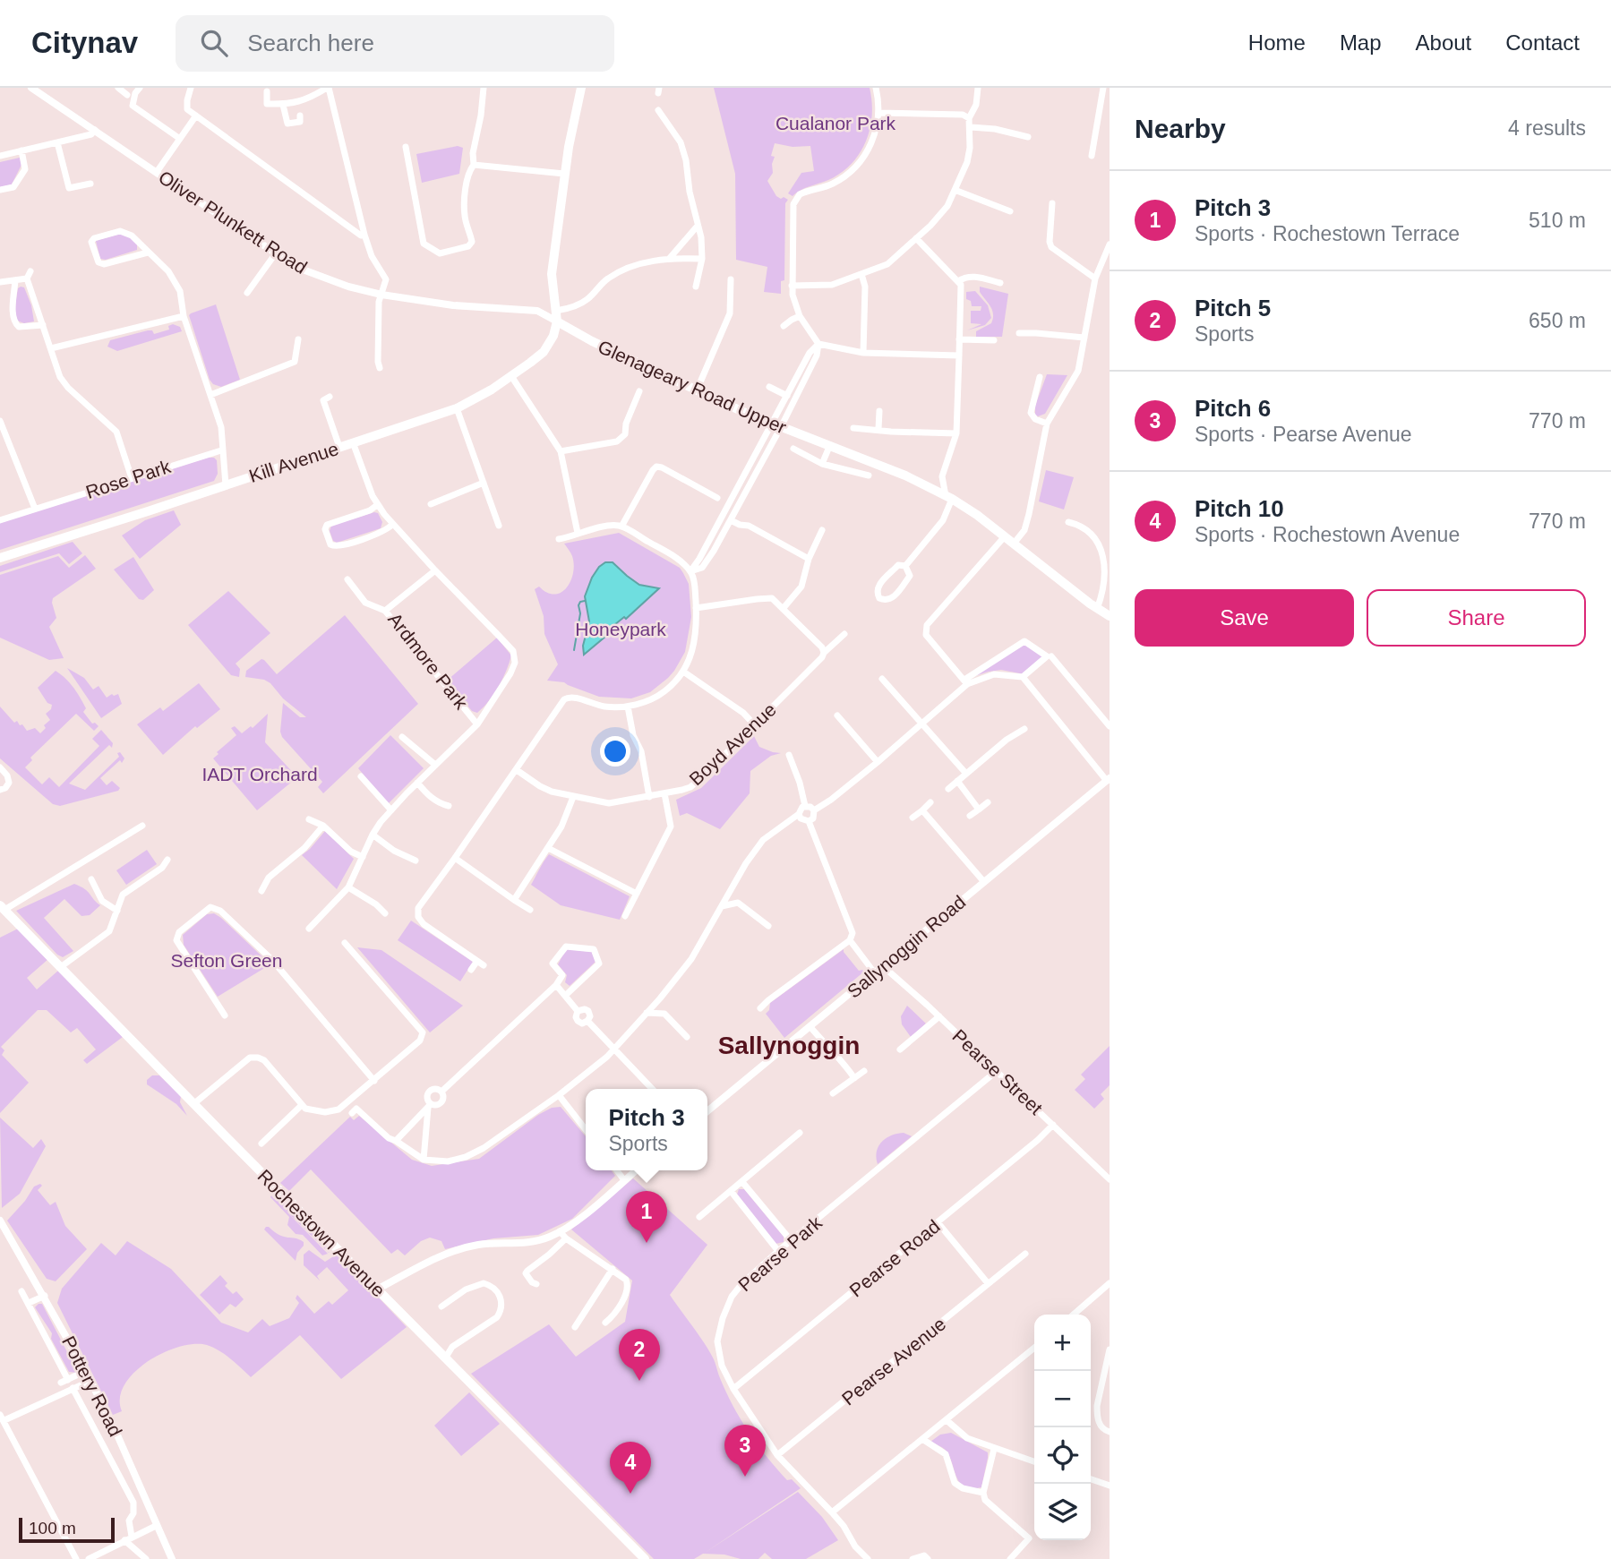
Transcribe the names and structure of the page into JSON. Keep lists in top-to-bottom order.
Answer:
{
  "streets": {
    "main road": ["Glenageary Road Upper", "Kill Avenue", "Rochestown Avenue"],
    "street": [
      "Oliver Plunkett Road",
      "Rose Park",
      "Ardmore Park",
      "Boyd Avenue",
      "Sallynoggin Road",
      "Pearse Street",
      "Pearse Park",
      "Pearse Road",
      "Pearse Avenue",
      "Pottery Road"
    ]
  },
  "crossings": [
    ["Oliver Plunkett Road", "Glenageary Road Upper"],
    ["Oliver Plunkett Road", "Kill Avenue"],
    ["Glenageary Road Upper", "Kill Avenue"],
    ["Kill Avenue", "Ardmore Park"],
    ["Sallynoggin Road", "Pearse Street"],
    ["Pearse Street", "Pearse Park"],
    ["Pearse Street", "Pearse Road"],
    ["Pearse Park", "Pearse Road"],
    ["Pearse Park", "Pearse Avenue"]
  ],
  "districts": ["Sallynoggin"],
  "parks": [
    "Cualanor Park",
    "Honeypark",
    "IADT Orchard",
    "Sefton Green"
  ],
  "scale_bar": "100 m",
  "page": {
    "header": "Citynav",
    "search": "Search here",
    "nav": [
      "Home",
      "Map",
      "About",
      "Contact"
    ],
    "heading": ["Nearby", "4 results"],
    "list": [
      {
        "mark": "1",
        "name": "Pitch 3",
        "note": "Sports · Rochestown Terrace",
        "value": "510 m"
      },
      {
        "mark": "2",
        "name": "Pitch 5",
        "note": "Sports",
        "value": "650 m"
      },
      {
        "mark": "3",
        "name": "Pitch 6",
        "note": "Sports · Pearse Avenue",
        "value": "770 m"
      },
      {
        "mark": "4",
        "name": "Pitch 10",
        "note": "Sports · Rochestown Avenue",
        "value": "770 m"
      }
    ],
    "buttons": ["Save", "Share"],
    "popup": ["Pitch 3", "Sports"],
    "pins": [
      "1",
      "2",
      "3",
      "4"
    ],
    "map_buttons": ["+", "−"],
    "scale": "100 m"
  }
}
